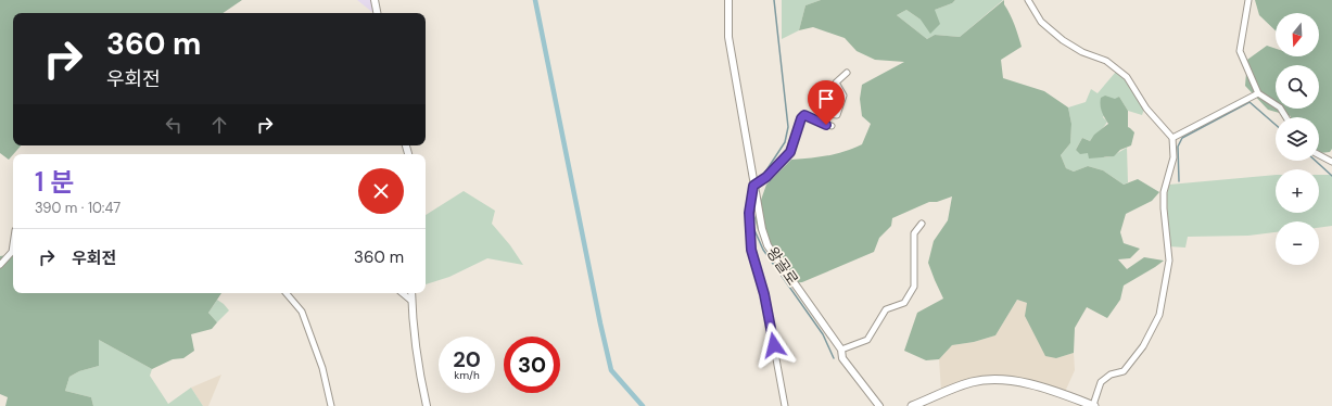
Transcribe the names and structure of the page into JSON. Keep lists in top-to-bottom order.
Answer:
{
  "streets": {
    "street": ["왕골로"]
  },
  "north": "bottom",
  "page": {
    "map_buttons": ["+", "−"],
    "turn": ["360 m", "우회전"],
    "heading": ["1 분", "390 m · 10:47"],
    "list": [
      {
        "name": "우회전",
        "value": "360 m"
      }
    ],
    "speed": "20 km/h",
    "limit": "30"
  }
}
